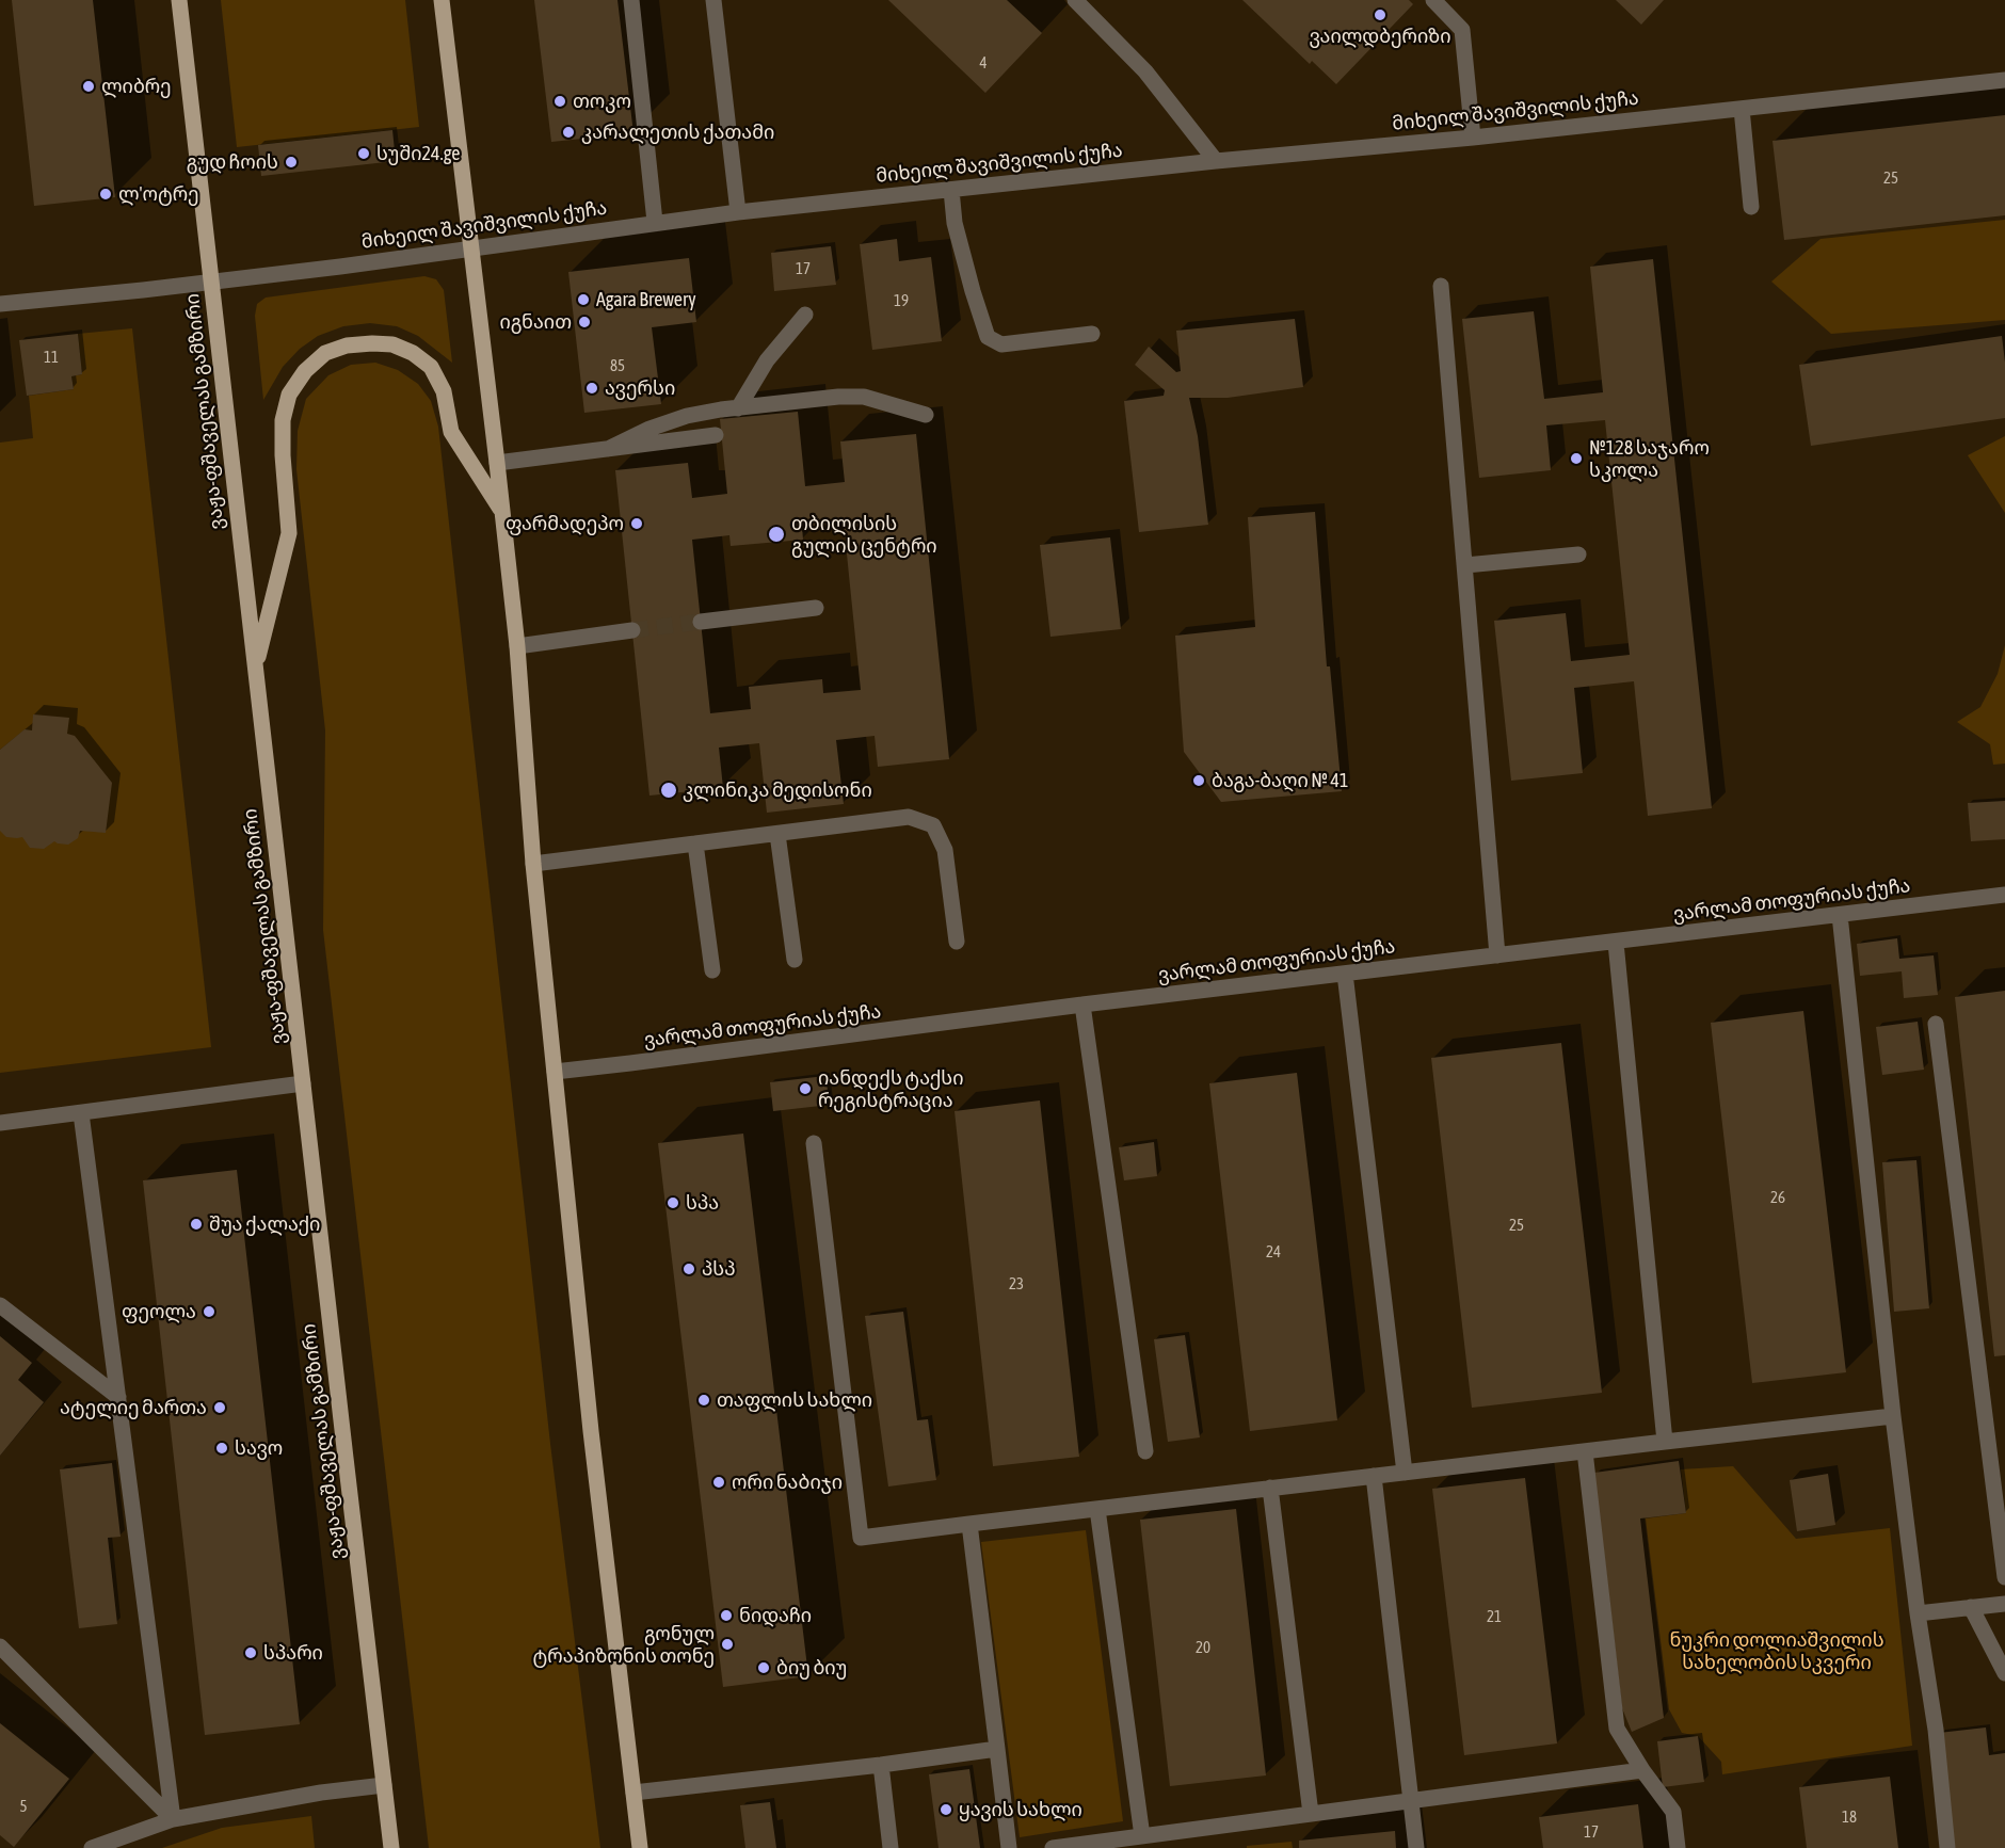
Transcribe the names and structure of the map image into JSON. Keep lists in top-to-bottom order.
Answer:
{
  "streets": {
    "main road": ["ვაჟა-ფშაველას გამზირი"],
    "street": ["მიხეილ შავიშვილის ქუჩა", "ვარლამ თოფურიას ქუჩა"]
  },
  "crossings": [
    ["მიხეილ შავიშვილის ქუჩა", "ვაჟა-ფშაველას გამზირი"]
  ],
  "parks": ["ნუკრი დოლიაშვილის სახელობის სკვერი"],
  "places": [
    "ვაილდბერიზი",
    "ლიბრე",
    "თოკო",
    "კარალეთის ქათამი",
    "სუში24.ge",
    "გუდ ჩოის",
    "ლ'ოტრე",
    "Agara Brewery",
    "იგნაით",
    "ავერსი",
    "№128 საჯარო სკოლა",
    "ფარმადეპო",
    "თბილისის გულის ცენტრი",
    "ბაგა-ბაღი № 41",
    "კლინიკა მედისონი",
    "იანდექს ტაქსი რეგისტრაცია",
    "სპა",
    "შუა ქალაქი",
    "პსპ",
    "ფეოლა",
    "თაფლის სახლი",
    "ატელიე მართა",
    "სავო",
    "ორი ნაბიჯი",
    "ნიდაჩი",
    "გონულ ტრაპიზონის თონე",
    "სპარი",
    "ბიუ ბიუ",
    "ყავის სახლი"
  ],
  "house_numbers": [
    "4",
    "25",
    "17",
    "19",
    "11",
    "85",
    "26",
    "25",
    "24",
    "23",
    "21",
    "20",
    "5",
    "18",
    "17"
  ]
}
